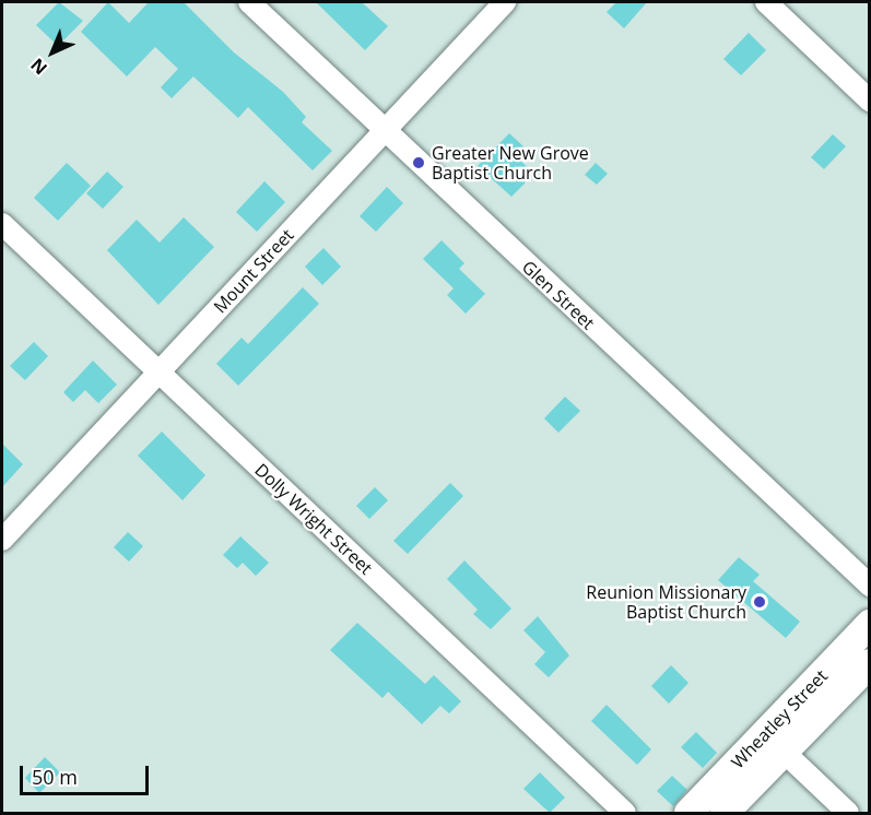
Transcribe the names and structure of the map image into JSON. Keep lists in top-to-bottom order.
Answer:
{
  "streets": {
    "main road": ["Wheatley Street"],
    "street": ["Mount Street", "Glen Street", "Dolly Wright Street"]
  },
  "crossings": [
    ["Mount Street", "Glen Street"],
    ["Mount Street", "Dolly Wright Street"]
  ],
  "places": ["Greater New Grove Baptist Church", "Reunion Missionary Baptist Church"],
  "scale_bar": "50 m",
  "north": "bottom left"
}
